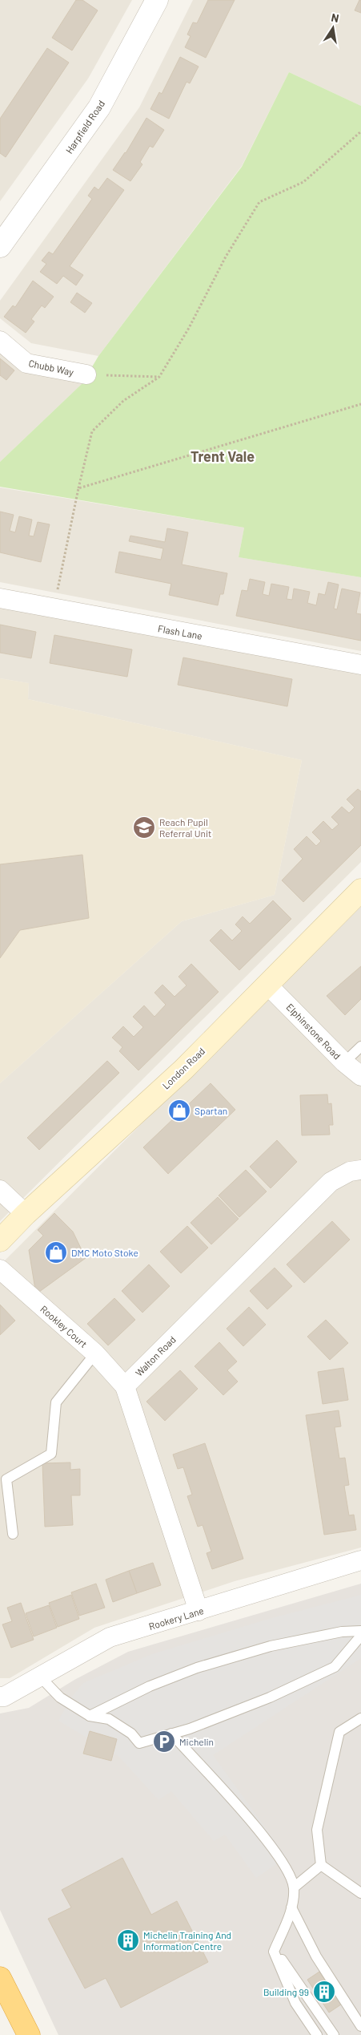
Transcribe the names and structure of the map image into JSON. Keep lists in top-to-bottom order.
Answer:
{
  "streets": {
    "main road": ["London Road"],
    "street": [
      "Harpfield Road",
      "Chubb Way",
      "Flash Lane",
      "Elphinstone Road",
      "Rookley Court",
      "Walton Road",
      "Rookery Lane"
    ]
  },
  "crossings": [
    ["Elphinstone Road", "London Road"],
    ["Rookley Court", "Walton Road"]
  ],
  "districts": ["Trent Vale"],
  "places": {
    "school or university": ["Reach Pupil Referral Unit"],
    "shop": ["Spartan", "DMC Moto Stoke"],
    "parking": ["Michelin"],
    "building": ["Michelin Training And Information Centre", "Building 99"]
  },
  "north": "top"
}
